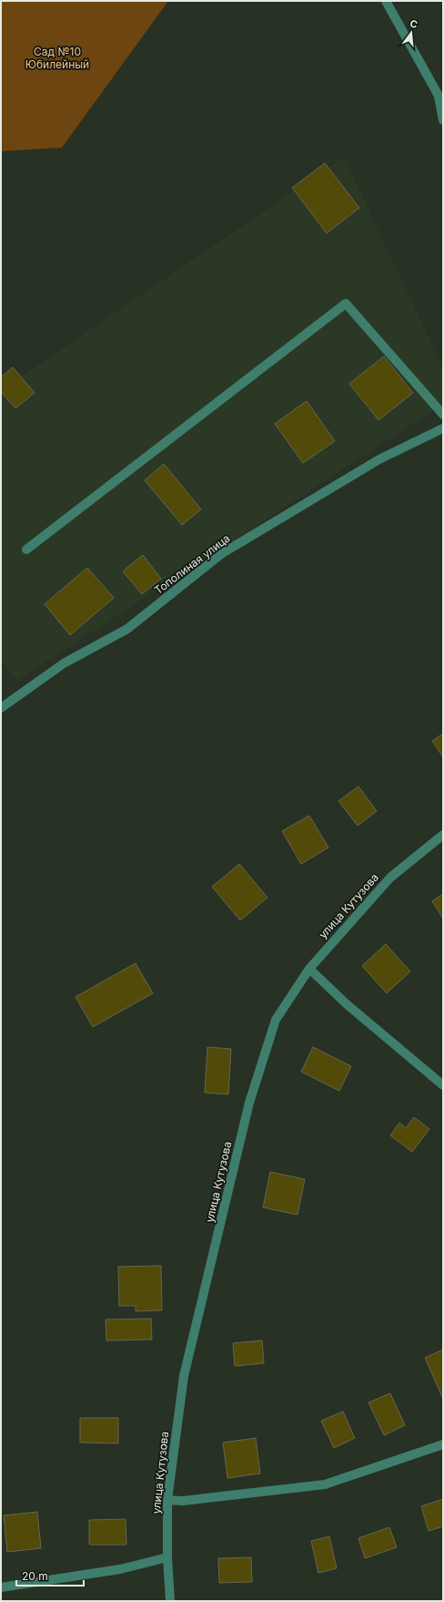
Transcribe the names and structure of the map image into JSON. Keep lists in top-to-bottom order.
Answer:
{
  "streets": {
    "street": ["Тополиная улица", "улица Кутузова"]
  },
  "parks": ["Сад №10 Юбилейный"],
  "scale_bar": "20 m",
  "north": "top"
}
